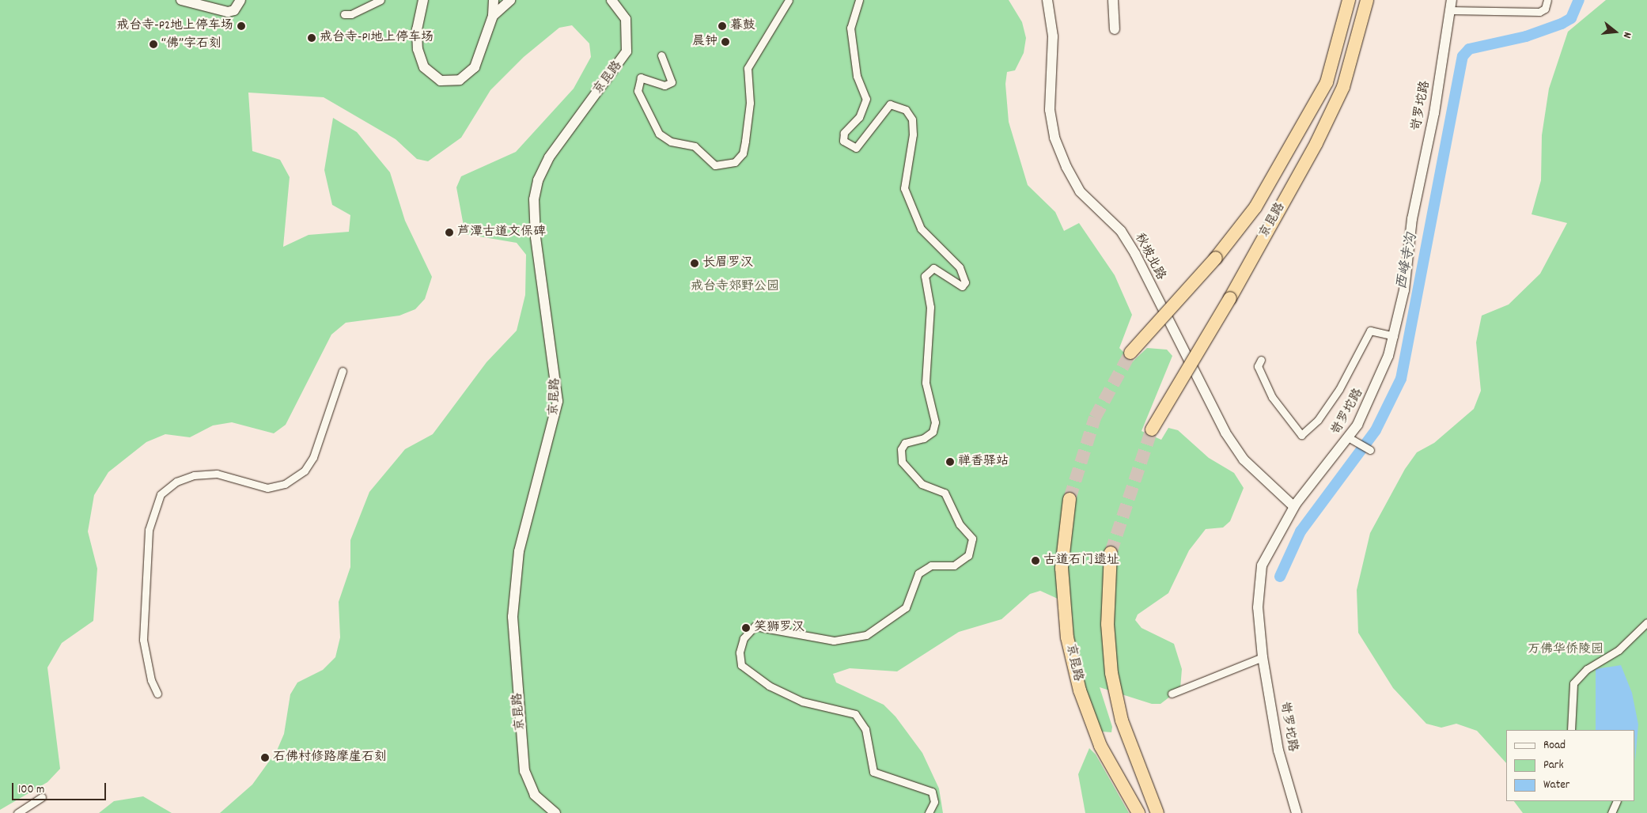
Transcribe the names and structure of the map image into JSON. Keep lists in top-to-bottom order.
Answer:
{
  "streets": {
    "highway": ["京昆路"],
    "street": ["岢罗坨路", "秋坡北路"]
  },
  "crossings": [
    ["岢罗坨路", "秋坡北路"]
  ],
  "water": ["西峰寺沟"],
  "parks": ["戒台寺郊野公园", "万佛华侨陵园"],
  "places": [
    "戒台寺-P2地上停车场",
    "暮鼓",
    "戒台寺-P1地上停车场",
    "晨钟",
    "“佛”字石刻",
    "芦潭古道文保碑",
    "长眉罗汉",
    "禅香驿站",
    "古道石门遗址",
    "笑狮罗汉",
    "石佛村修路摩崖石刻"
  ],
  "legend": ["Road", "Park", "Water"],
  "scale_bar": "100 m",
  "north": "right"
}
